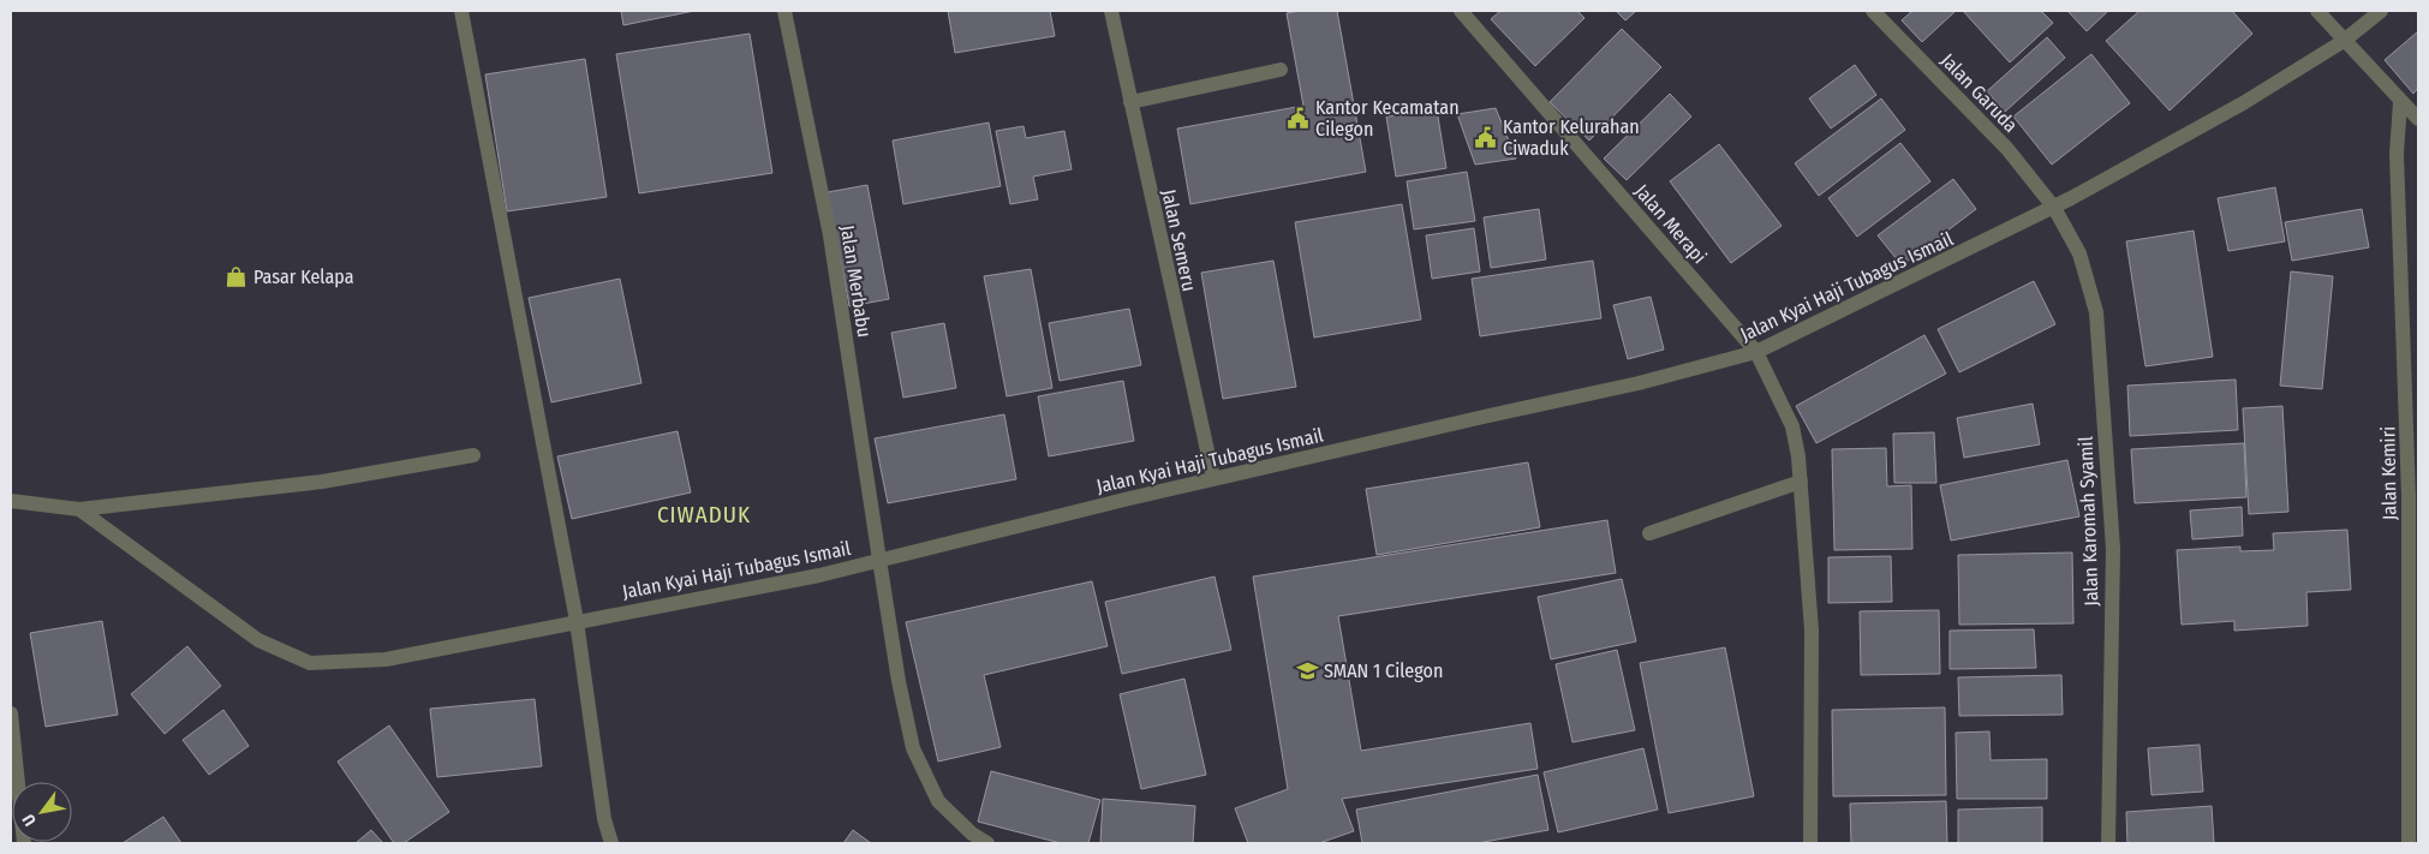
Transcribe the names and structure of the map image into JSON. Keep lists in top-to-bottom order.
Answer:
{
  "streets": {
    "street": [
      "Jalan Garuda",
      "Jalan Merapi",
      "Jalan Semeru",
      "Jalan Merbabu",
      "Jalan Kyai Haji Tubagus Ismail",
      "Jalan Kemiri",
      "Jalan Karomah Syamil"
    ]
  },
  "crossings": [
    ["Jalan Garuda", "Jalan Kyai Haji Tubagus Ismail"],
    ["Jalan Garuda", "Jalan Karomah Syamil"],
    ["Jalan Merapi", "Jalan Kyai Haji Tubagus Ismail"],
    ["Jalan Semeru", "Jalan Kyai Haji Tubagus Ismail"],
    ["Jalan Merbabu", "Jalan Kyai Haji Tubagus Ismail"],
    ["Jalan Kyai Haji Tubagus Ismail", "Jalan Karomah Syamil"]
  ],
  "districts": ["CIWADUK"],
  "places": {
    "public building": ["Kantor Kecamatan Cilegon", "Kantor Kelurahan Ciwaduk"],
    "shop": ["Pasar Kelapa"],
    "school or university": ["SMAN 1 Cilegon"]
  },
  "north": "bottom left"
}
